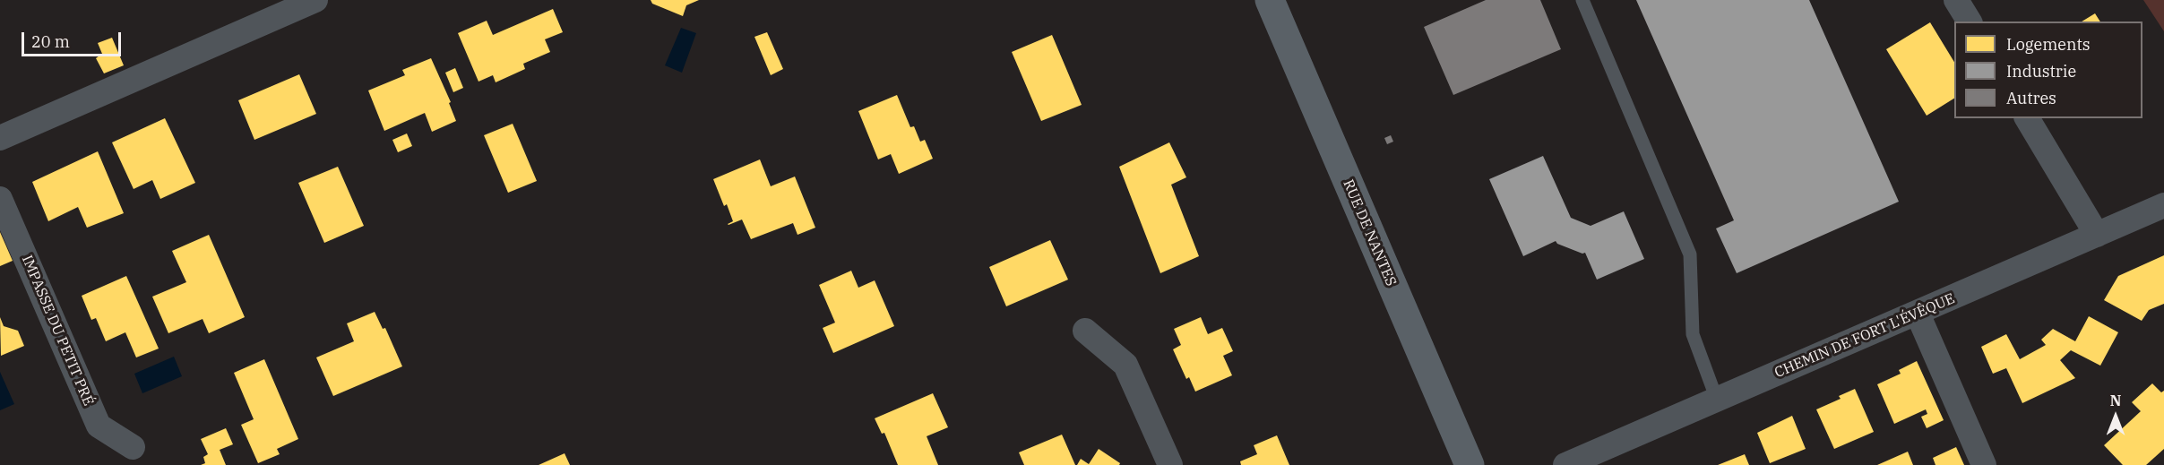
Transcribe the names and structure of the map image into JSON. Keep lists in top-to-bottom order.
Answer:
{
  "streets": {
    "main road": ["RUE DE NANTES"],
    "street": ["IMPASSE DU PETIT PRÉ", "CHEMIN DE FORT L'ÉVÊQUE"]
  },
  "legend": ["Logements", "Industrie", "Autres"],
  "scale_bar": "20 m",
  "north": "top"
}
